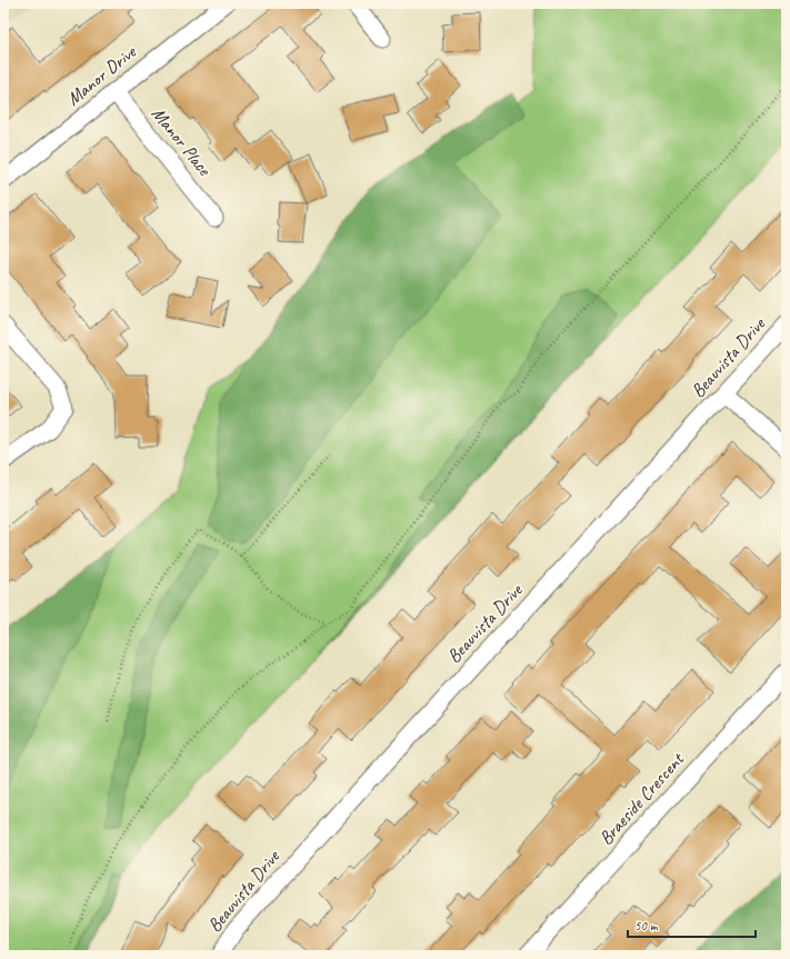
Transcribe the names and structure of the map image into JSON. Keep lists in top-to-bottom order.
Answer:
{
  "streets": {
    "street": [
      "Manor Drive",
      "Manor Place",
      "Beauvista Drive",
      "Braeside Crescent"
    ]
  },
  "crossings": [
    ["Manor Drive", "Manor Place"]
  ],
  "scale_bar": "50 m"
}
